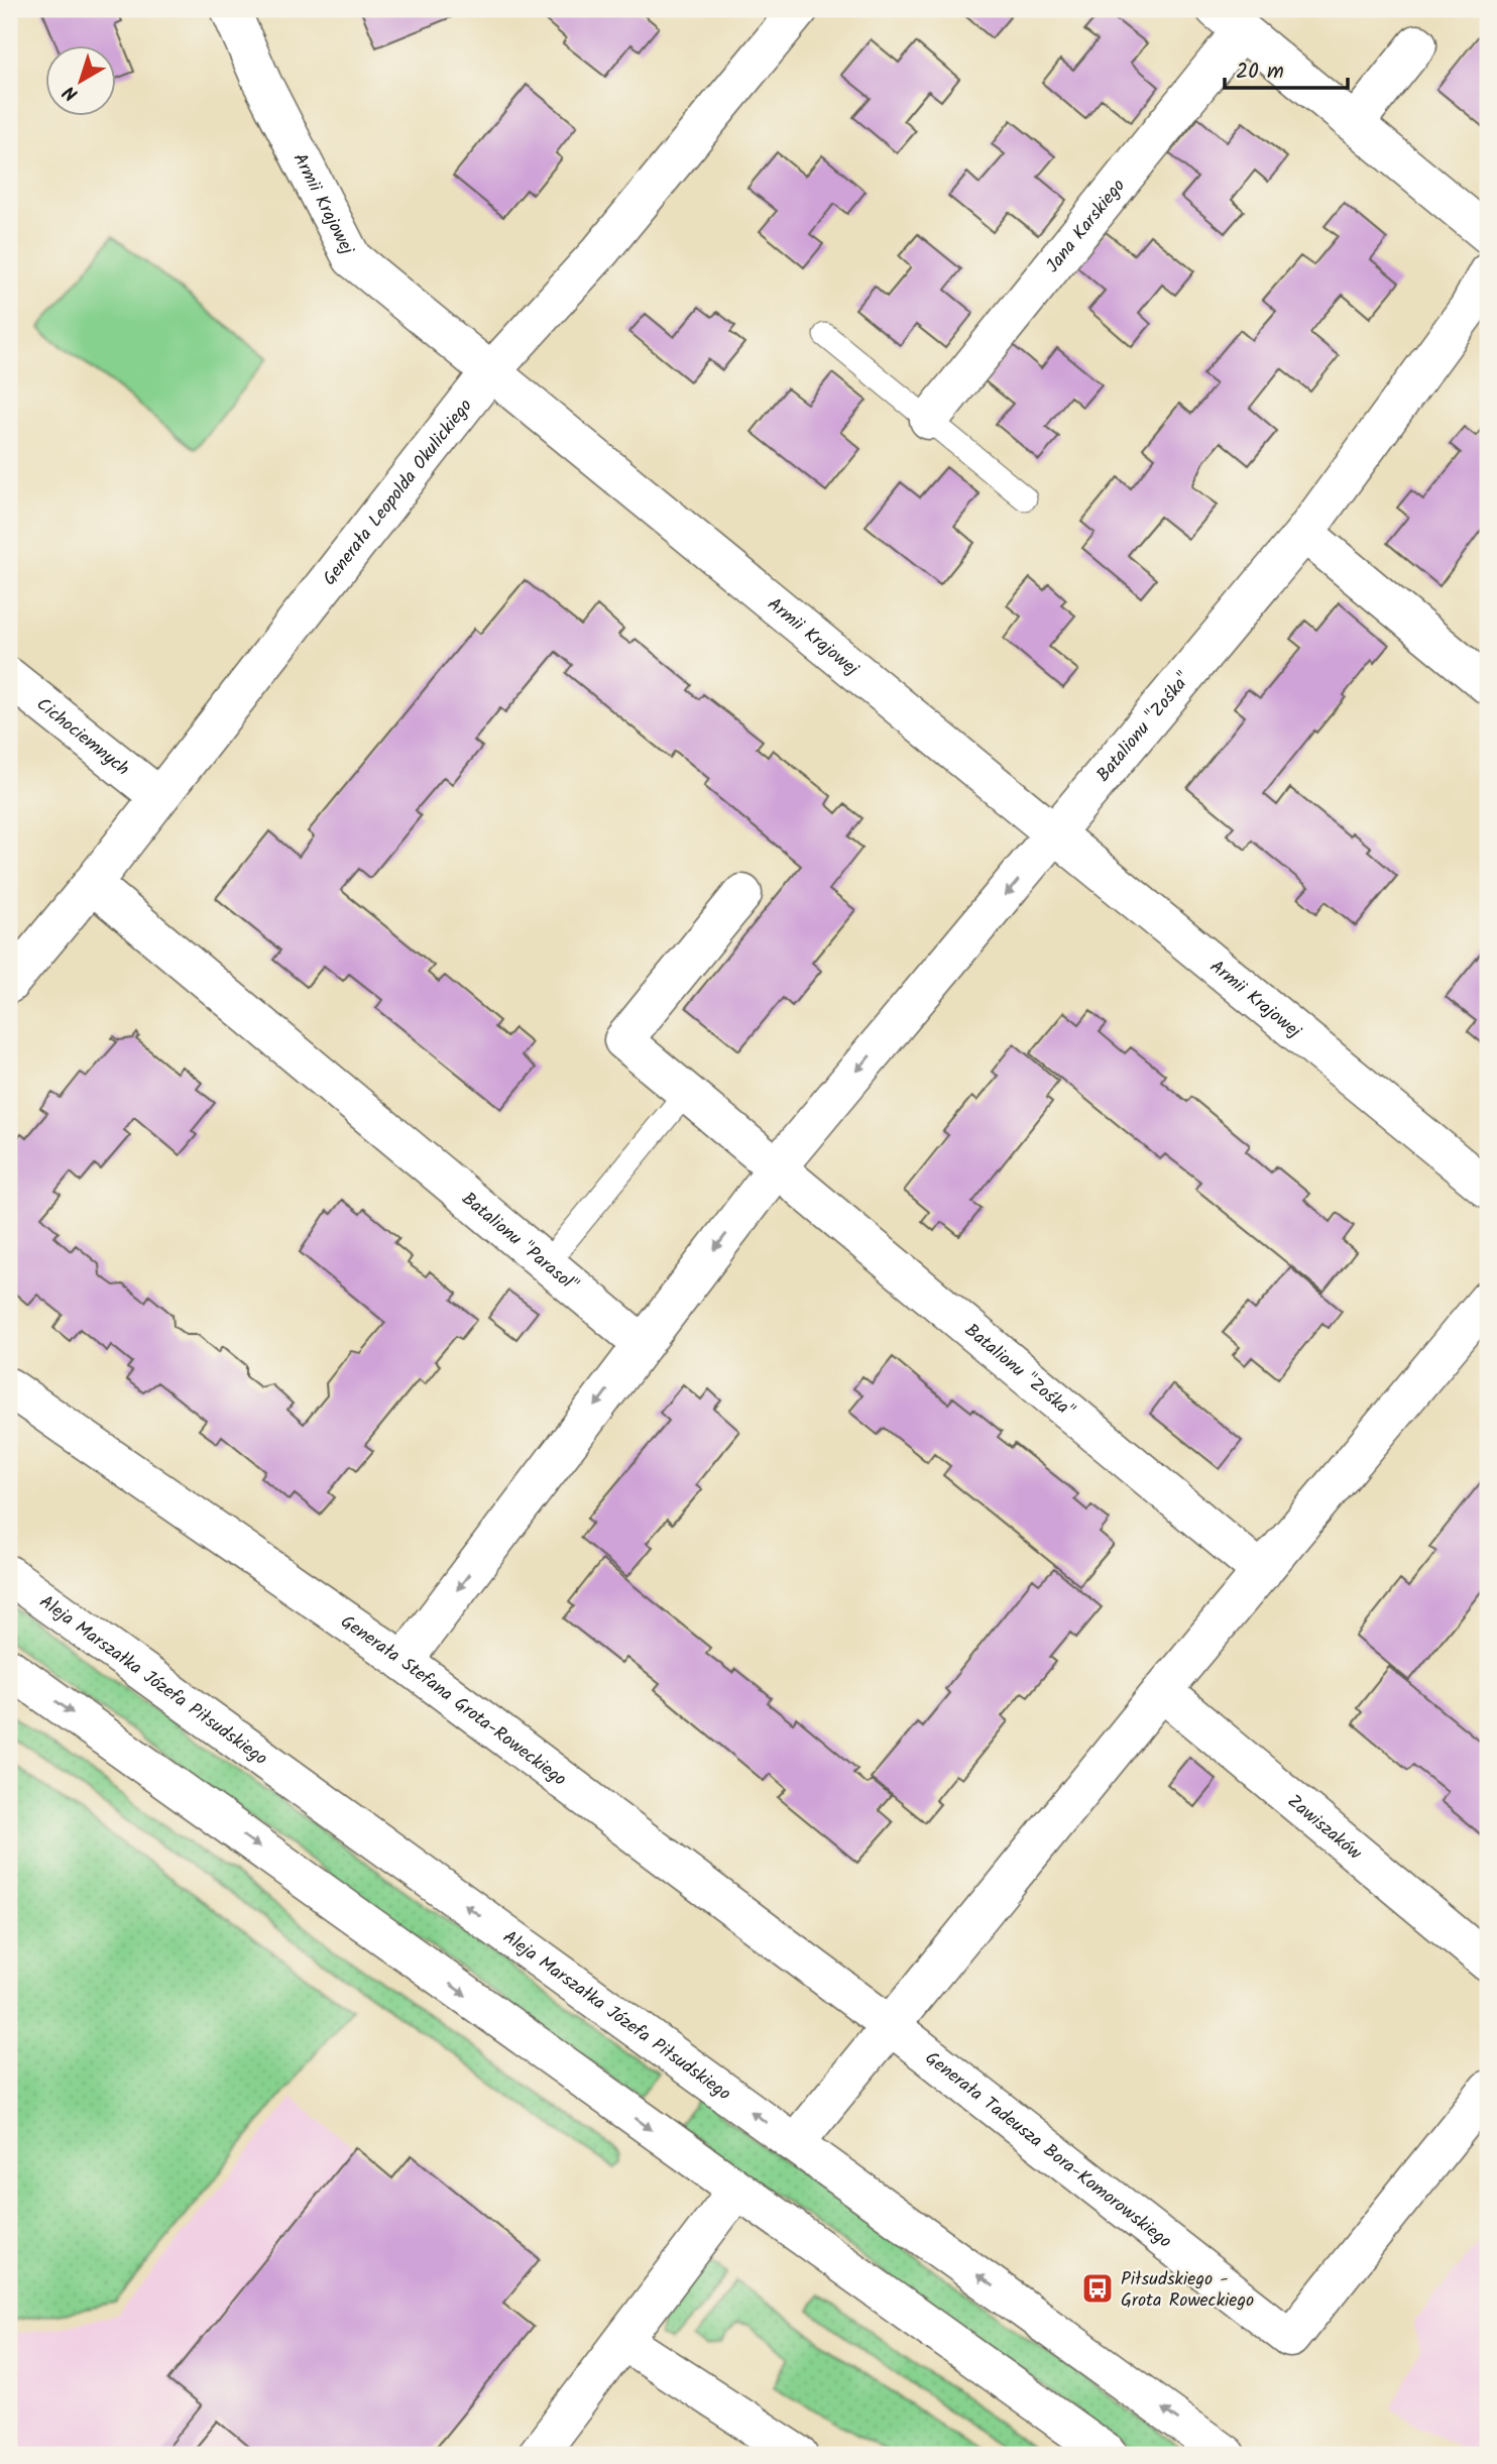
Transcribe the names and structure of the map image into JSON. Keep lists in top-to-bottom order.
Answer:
{
  "streets": {
    "street": [
      "Armii Krajowej",
      "Jana Karskiego",
      "Generała Leopolda Okulickiego",
      "Batalionu \"Zośka\"",
      "Cichociemnych",
      "Batalionu \"Parasol\"",
      "Aleja Marszałka Józefa Piłsudskiego",
      "Generała Stefana Grota-Roweckiego",
      "Zawiszaków",
      "Generała Tadeusza Bora-Komorowskiego"
    ]
  },
  "crossings": [
    ["Armii Krajowej", "Generała Leopolda Okulickiego"],
    ["Armii Krajowej", "Batalionu \"Zośka\""],
    ["Generała Leopolda Okulickiego", "Cichociemnych"],
    ["Generała Leopolda Okulickiego", "Batalionu \"Parasol\""],
    ["Batalionu \"Zośka\"", "Batalionu \"Parasol\""],
    ["Generała Stefana Grota-Roweckiego", "Generała Tadeusza Bora-Komorowskiego"]
  ],
  "places": {
    "bus stop": ["Piłsudskiego - Grota Roweckiego"]
  },
  "scale_bar": "20 m",
  "north": "bottom left"
}
